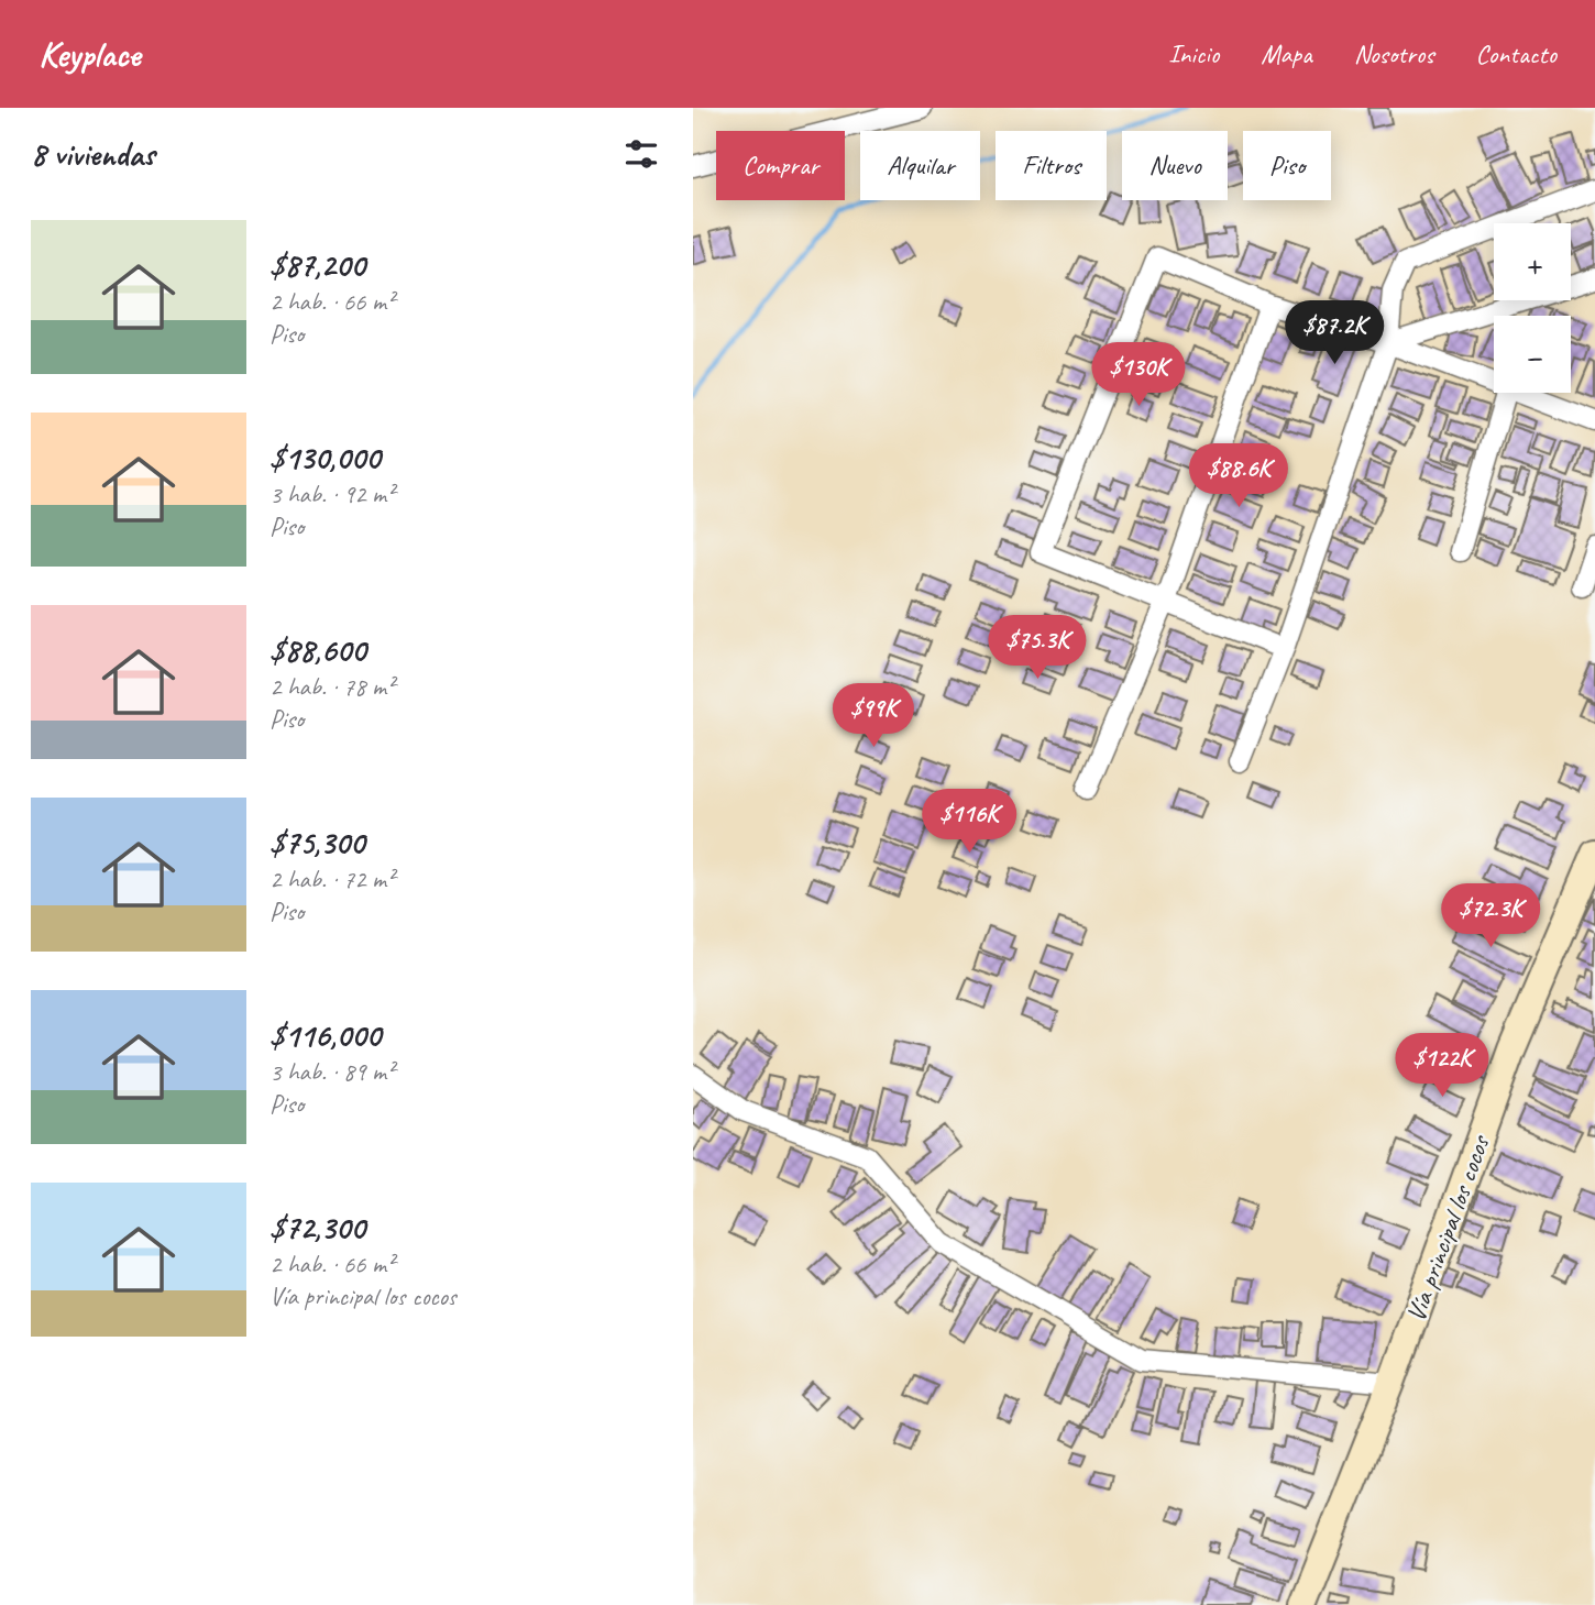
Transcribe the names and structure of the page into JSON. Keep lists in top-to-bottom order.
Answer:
{
  "streets": {
    "street": ["Vía principal los cocos"]
  },
  "page": {
    "header": "Keyplace",
    "nav": [
      "Inicio",
      "Mapa",
      "Nosotros",
      "Contacto"
    ],
    "heading": "8 viviendas",
    "chip": [
      "Comprar",
      "Alquilar",
      "Filtros",
      "Nuevo",
      "Piso"
    ],
    "list": [
      {
        "name": "$87,200",
        "note": "2 hab. · 66 m² · Piso"
      },
      {
        "name": "$130,000",
        "note": "3 hab. · 92 m² · Piso"
      },
      {
        "name": "$88,600",
        "note": "2 hab. · 78 m² · Piso"
      },
      {
        "name": "$75,300",
        "note": "2 hab. · 72 m² · Piso"
      },
      {
        "name": "$116,000",
        "note": "3 hab. · 89 m² · Piso"
      },
      {
        "name": "$72,300",
        "note": "2 hab. · 66 m² · Vía principal los cocos"
      }
    ],
    "map_buttons": ["+", "−"],
    "price": [
      "$87.2K",
      "$130K",
      "$88.6K",
      "$75.3K",
      "$99K",
      "$116K",
      "$72.3K",
      "$122K"
    ]
  }
}
